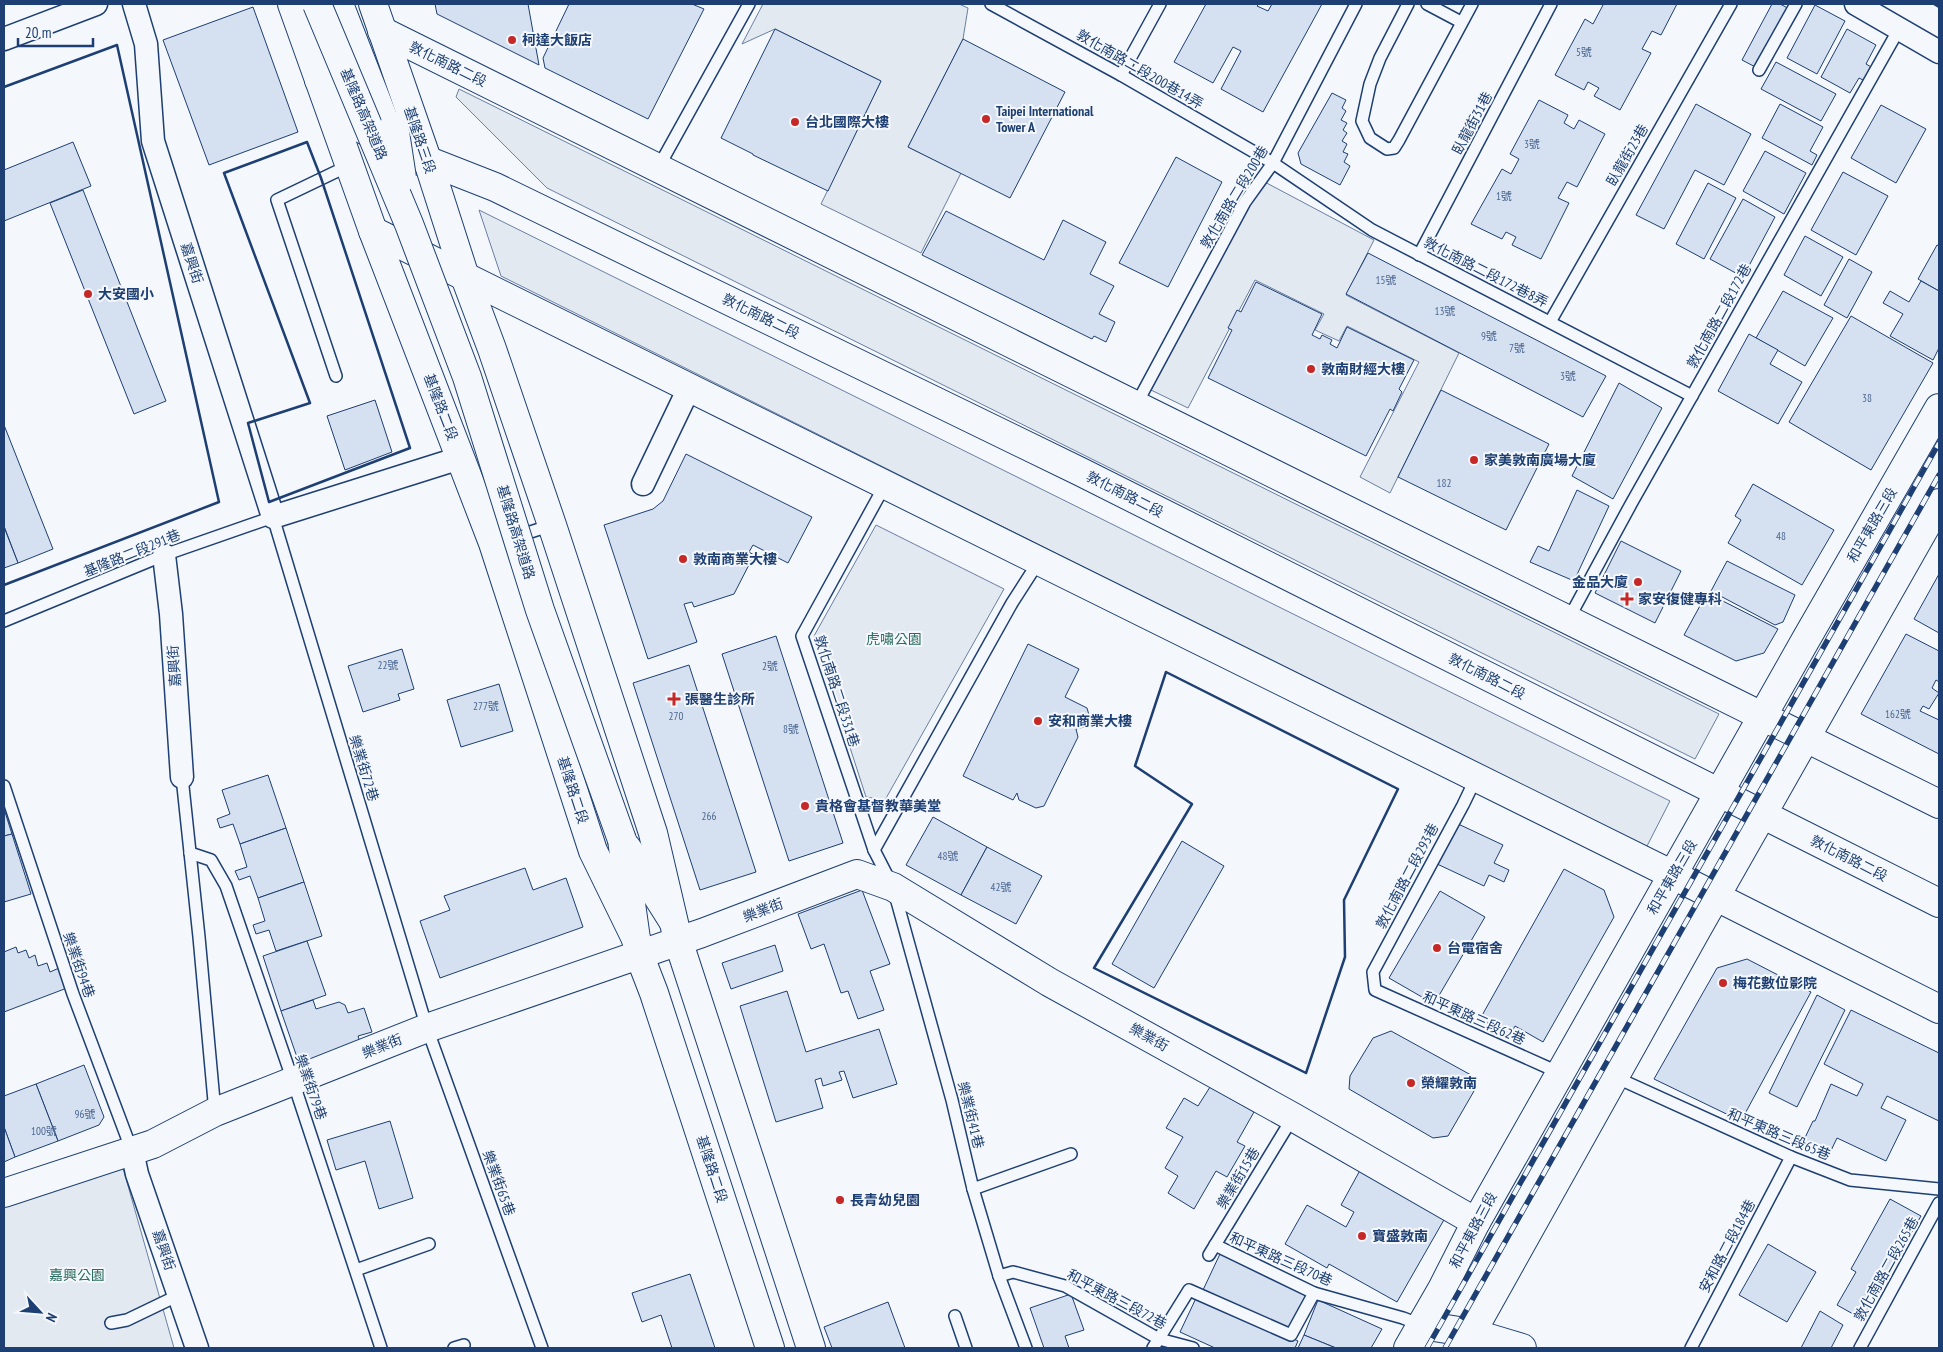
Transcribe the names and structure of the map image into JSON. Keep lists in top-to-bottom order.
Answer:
{
  "streets": {
    "main road": [
      "敦化南路二段",
      "基隆路高架道路",
      "基隆路三段",
      "基隆路二段",
      "和平東路三段",
      "樂業街"
    ],
    "street": ["嘉興街"],
    "lane": [
      "敦化南路二段200巷14弄",
      "臥龍街31巷",
      "臥龍街23巷",
      "敦化南路二段200巷",
      "敦化南路二段172巷8弄",
      "敦化南路二段172巷",
      "基隆路二段291巷",
      "敦化南路二段331巷",
      "樂業街72巷",
      "敦化南路二段293巷",
      "樂業街94巷",
      "和平東路三段62巷",
      "樂業街79巷",
      "樂業街41巷",
      "和平東路三段65巷",
      "樂業街15巷",
      "樂業街65巷",
      "安和路二段184巷",
      "和平東路三段70巷",
      "敦化南路二段265巷",
      "和平東路三段72巷"
    ]
  },
  "crossings": [
    ["敦化南路二段", "基隆路三段"],
    ["敦化南路二段", "敦化南路二段200巷"],
    ["敦化南路二段", "敦化南路二段172巷"],
    ["敦化南路二段", "和平東路三段"],
    ["敦化南路二段200巷14弄", "敦化南路二段200巷"],
    ["敦化南路二段200巷14弄", "敦化南路二段172巷8弄"],
    ["基隆路高架道路", "基隆路二段"],
    ["基隆路高架道路", "樂業街"],
    ["臥龍街31巷", "敦化南路二段172巷8弄"],
    ["臥龍街23巷", "敦化南路二段172巷8弄"],
    ["敦化南路二段200巷", "敦化南路二段172巷8弄"],
    ["嘉興街", "基隆路二段291巷"],
    ["嘉興街", "樂業街72巷"],
    ["嘉興街", "樂業街"],
    ["嘉興街", "樂業街94巷"],
    ["敦化南路二段172巷8弄", "敦化南路二段172巷"],
    ["基隆路二段", "樂業街"],
    ["和平東路三段", "樂業街"],
    ["和平東路三段", "和平東路三段62巷"],
    ["和平東路三段", "和平東路三段70巷"],
    ["基隆路二段291巷", "樂業街72巷"],
    ["敦化南路二段331巷", "樂業街"],
    ["敦化南路二段331巷", "樂業街41巷"],
    ["樂業街72巷", "樂業街"],
    ["樂業街72巷", "樂業街65巷"],
    ["敦化南路二段293巷", "和平東路三段62巷"],
    ["樂業街", "樂業街94巷"],
    ["樂業街", "樂業街79巷"],
    ["樂業街", "樂業街41巷"],
    ["樂業街", "樂業街15巷"],
    ["樂業街", "樂業街65巷"],
    ["樂業街41巷", "和平東路三段72巷"],
    ["和平東路三段65巷", "安和路二段184巷"],
    ["樂業街15巷", "和平東路三段70巷"]
  ],
  "parks": ["虎嘯公園", "嘉興公園"],
  "places": {
    "other": [
      "柯達大飯店",
      "Taipei International Tower A",
      "台北國際大樓",
      "大安國小",
      "敦南財經大樓",
      "家美敦南廣場大廈",
      "敦南商業大樓",
      "金品大廈",
      "安和商業大樓",
      "貴格會基督教華美堂",
      "台電宿舍",
      "梅花數位影院",
      "榮耀敦南",
      "長青幼兒園",
      "寶盛敦南"
    ],
    "health": ["家安復健專科", "張醫生診所"]
  },
  "house_numbers": [
    "5號",
    "3號",
    "1號",
    "15號",
    "13號",
    "9號",
    "7號",
    "3號",
    "38",
    "182",
    "48",
    "22號",
    "2號",
    "277號",
    "162號",
    "270",
    "8號",
    "266",
    "48號",
    "42號",
    "96號",
    "100號"
  ],
  "scale_bar": "20 m",
  "north": "bottom right"
}
